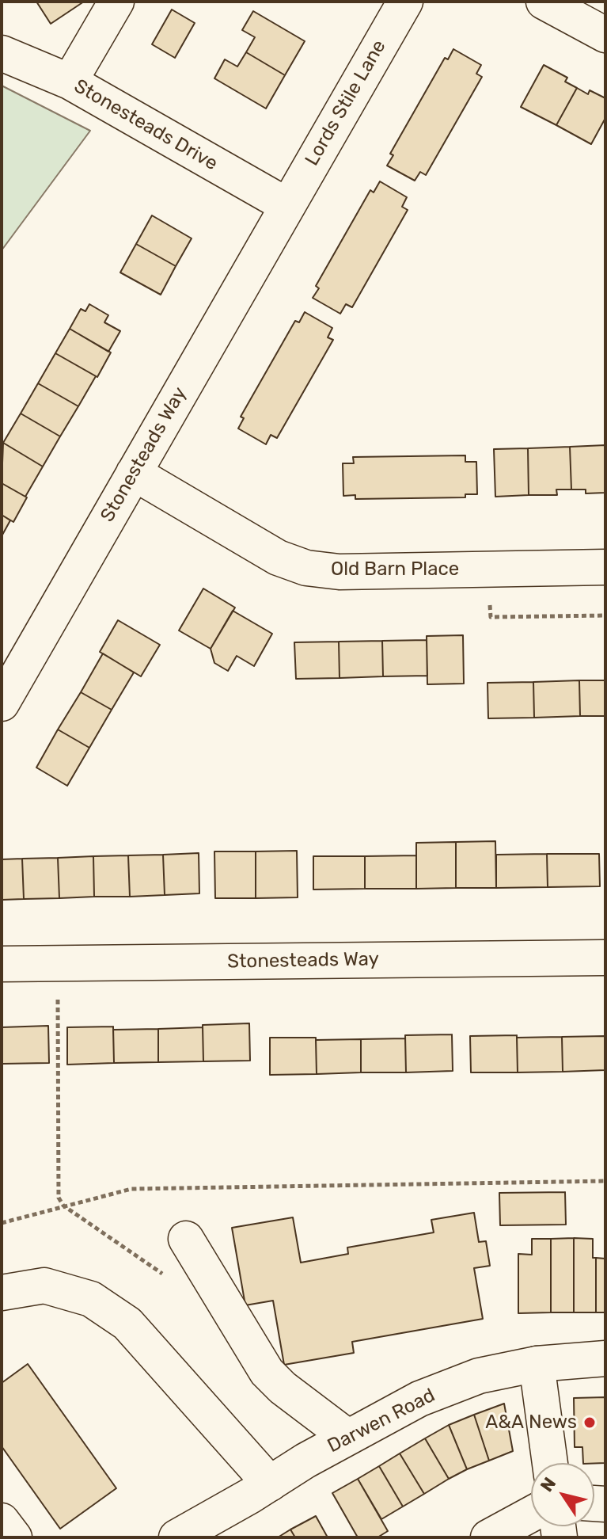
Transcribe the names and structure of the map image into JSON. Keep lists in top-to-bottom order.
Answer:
{
  "streets": {
    "street": [
      "Lords Stile Lane",
      "Stonesteads Drive",
      "Stonesteads Way",
      "Old Barn Place",
      "Darwen Road"
    ]
  },
  "crossings": [
    ["Lords Stile Lane", "Stonesteads Drive"],
    ["Lords Stile Lane", "Stonesteads Way"],
    ["Stonesteads Drive", "Stonesteads Way"],
    ["Stonesteads Way", "Old Barn Place"]
  ],
  "places": ["A&A News"],
  "north": "top left"
}
